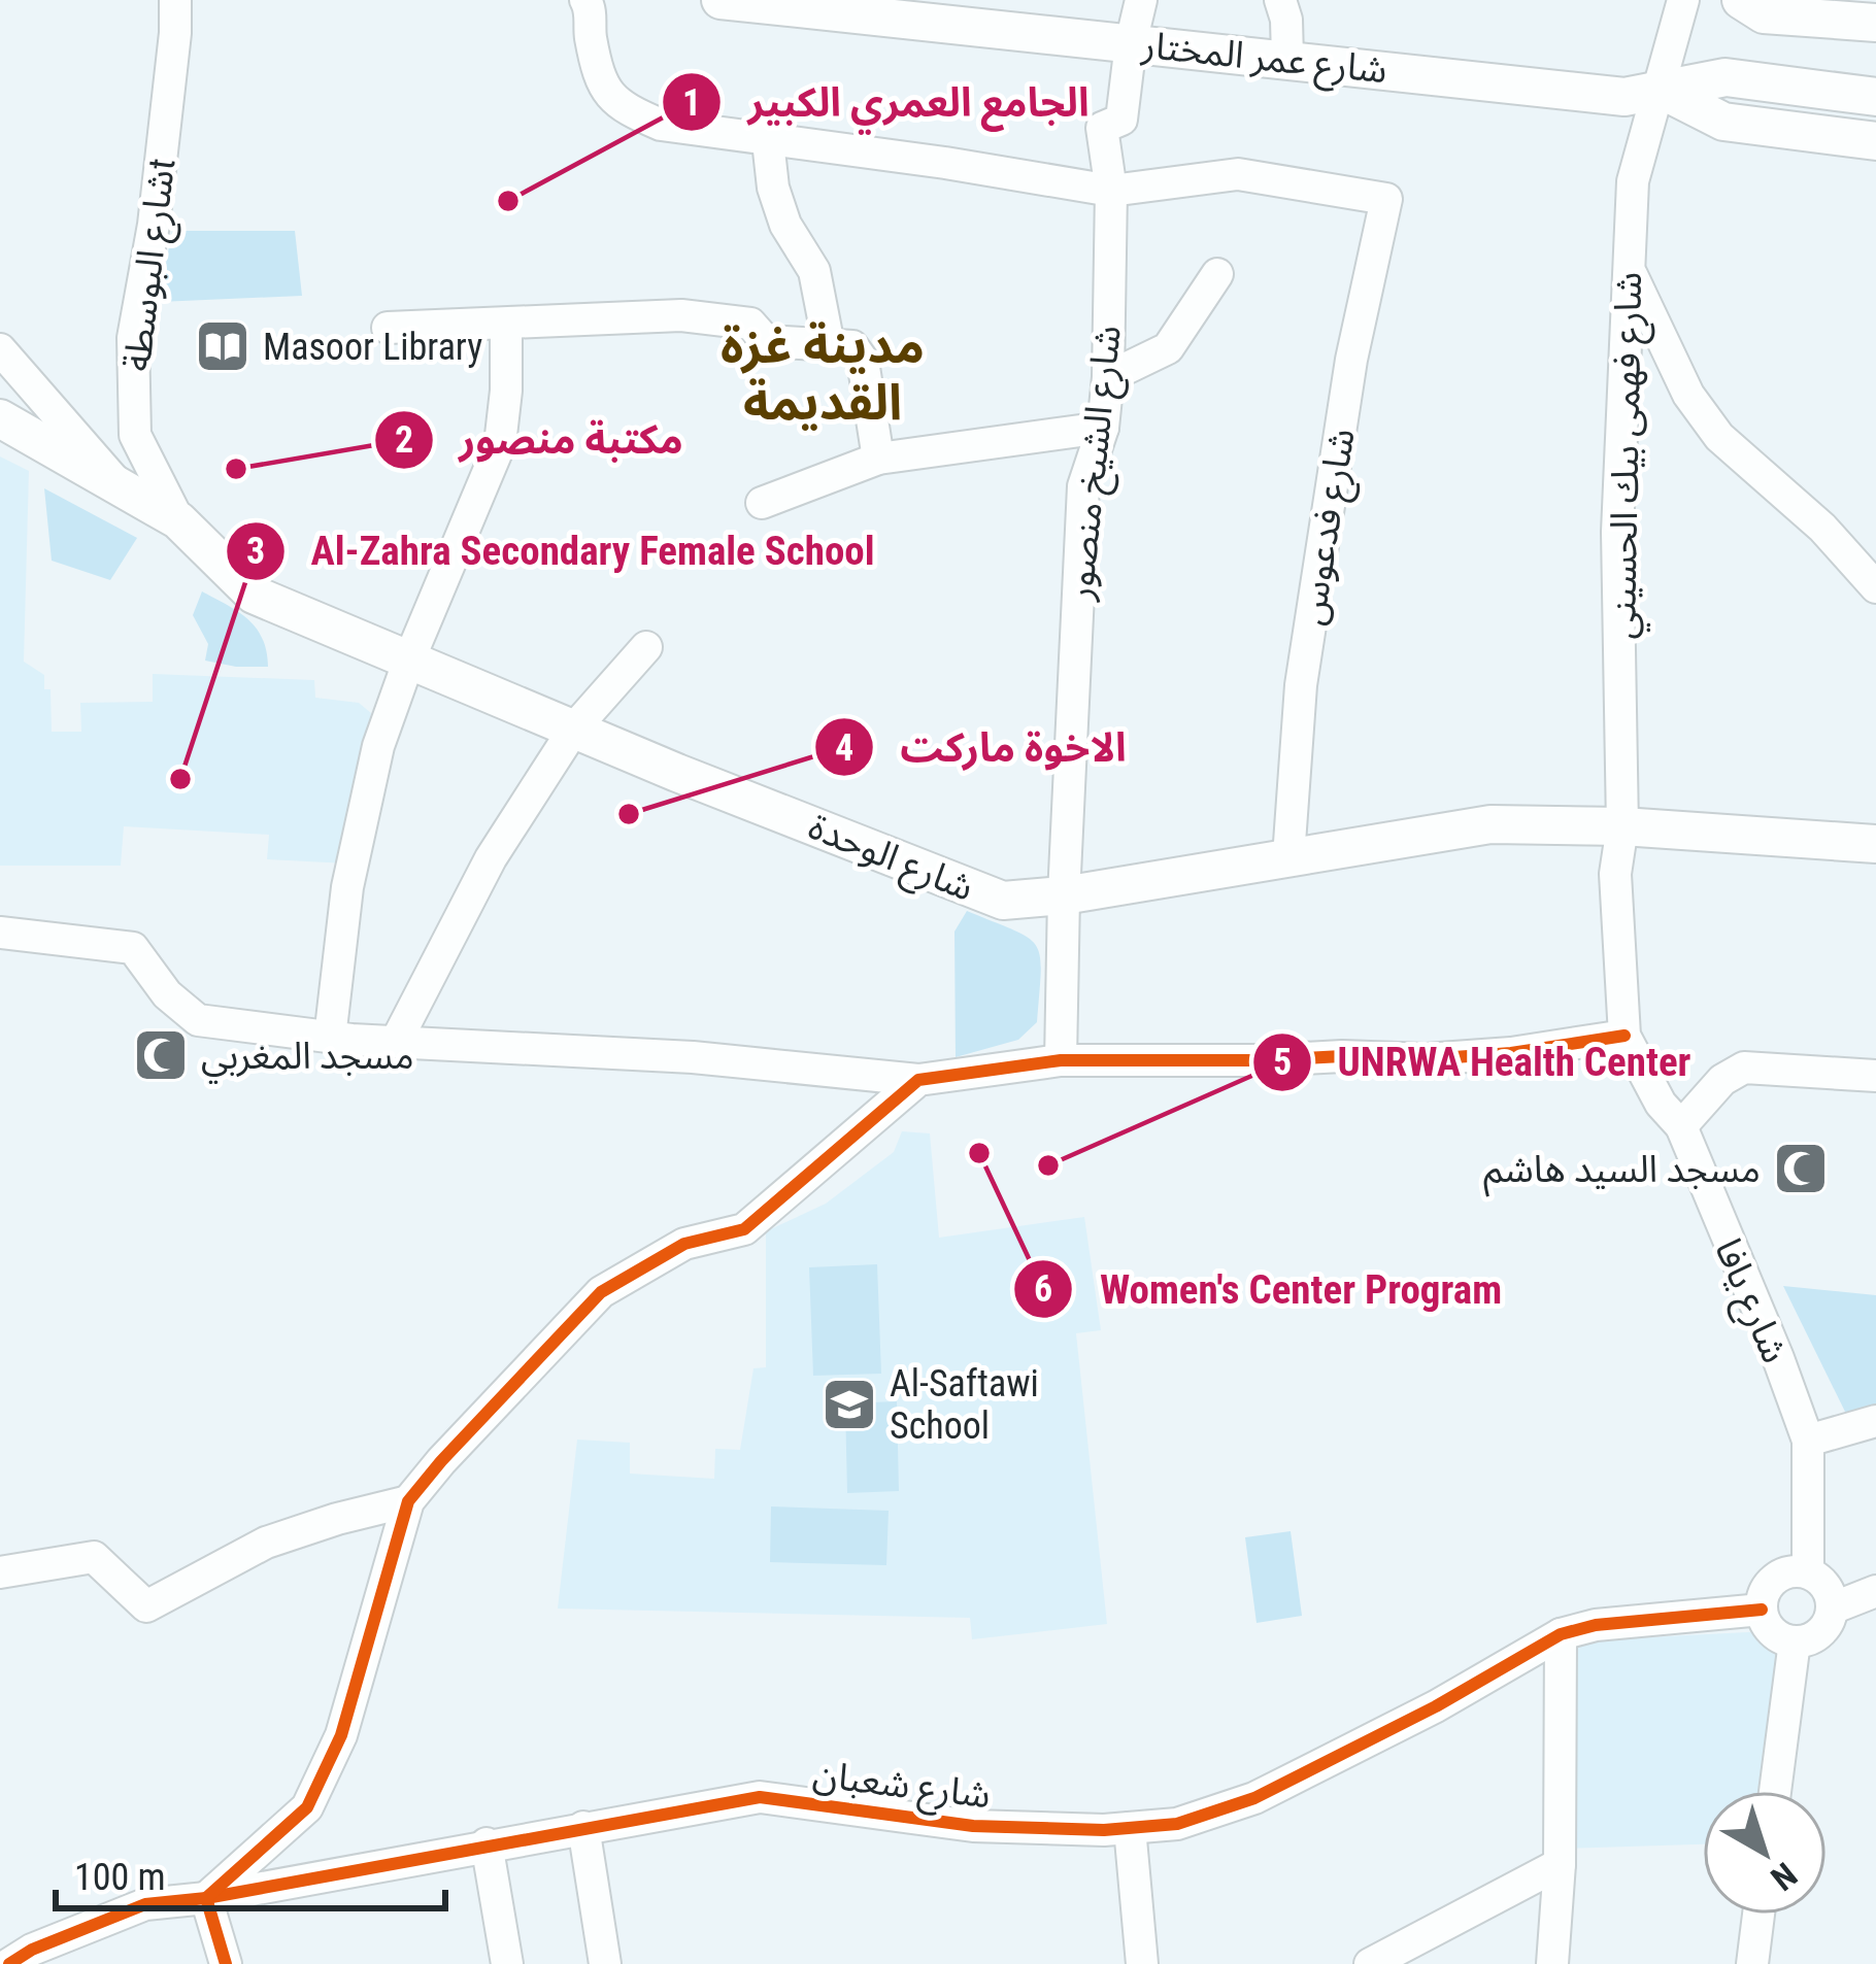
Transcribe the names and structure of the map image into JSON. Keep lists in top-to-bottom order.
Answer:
{
  "streets": {
    "main road": ["شارع عمر المختار", "شارع الوحدة"],
    "street": [
      "شارع البوسطةt",
      "شارع فهمى بيك الحسيني",
      "شارع الشيخ منصور",
      "شارع فدعوس",
      "شارع يافا",
      "شارع شعبان"
    ]
  },
  "crossings": [
    ["شارع عمر المختار", "شارع فهمى بيك الحسيني"],
    ["شارع عمر المختار", "شارع الشيخ منصور"],
    ["شارع البوسطةt", "شارع الوحدة"],
    ["شارع فهمى بيك الحسيني", "شارع الوحدة"],
    ["شارع فهمى بيك الحسيني", "شارع يافا"],
    ["شارع الشيخ منصور", "شارع فدعوس"],
    ["شارع الشيخ منصور", "شارع الوحدة"],
    ["شارع فدعوس", "شارع الوحدة"],
    ["شارع الوحدة", "شارع يافا"]
  ],
  "districts": ["مدينة غزة القديمة"],
  "places": {
    "other": [
      "الجامع العمري الكبير",
      "مكتبة منصور",
      "Al-Zahra Secondary Female School",
      "الاخوة ماركت",
      "Women's Center Program",
      "UNRWA Health Center"
    ],
    "library": ["Masoor Library"],
    "mosque": ["مسجد المغربي", "مسجد السيد هاشم"],
    "school or university": ["Al-Saftawi School"]
  },
  "scale_bar": "100 m",
  "north": "bottom right"
}
